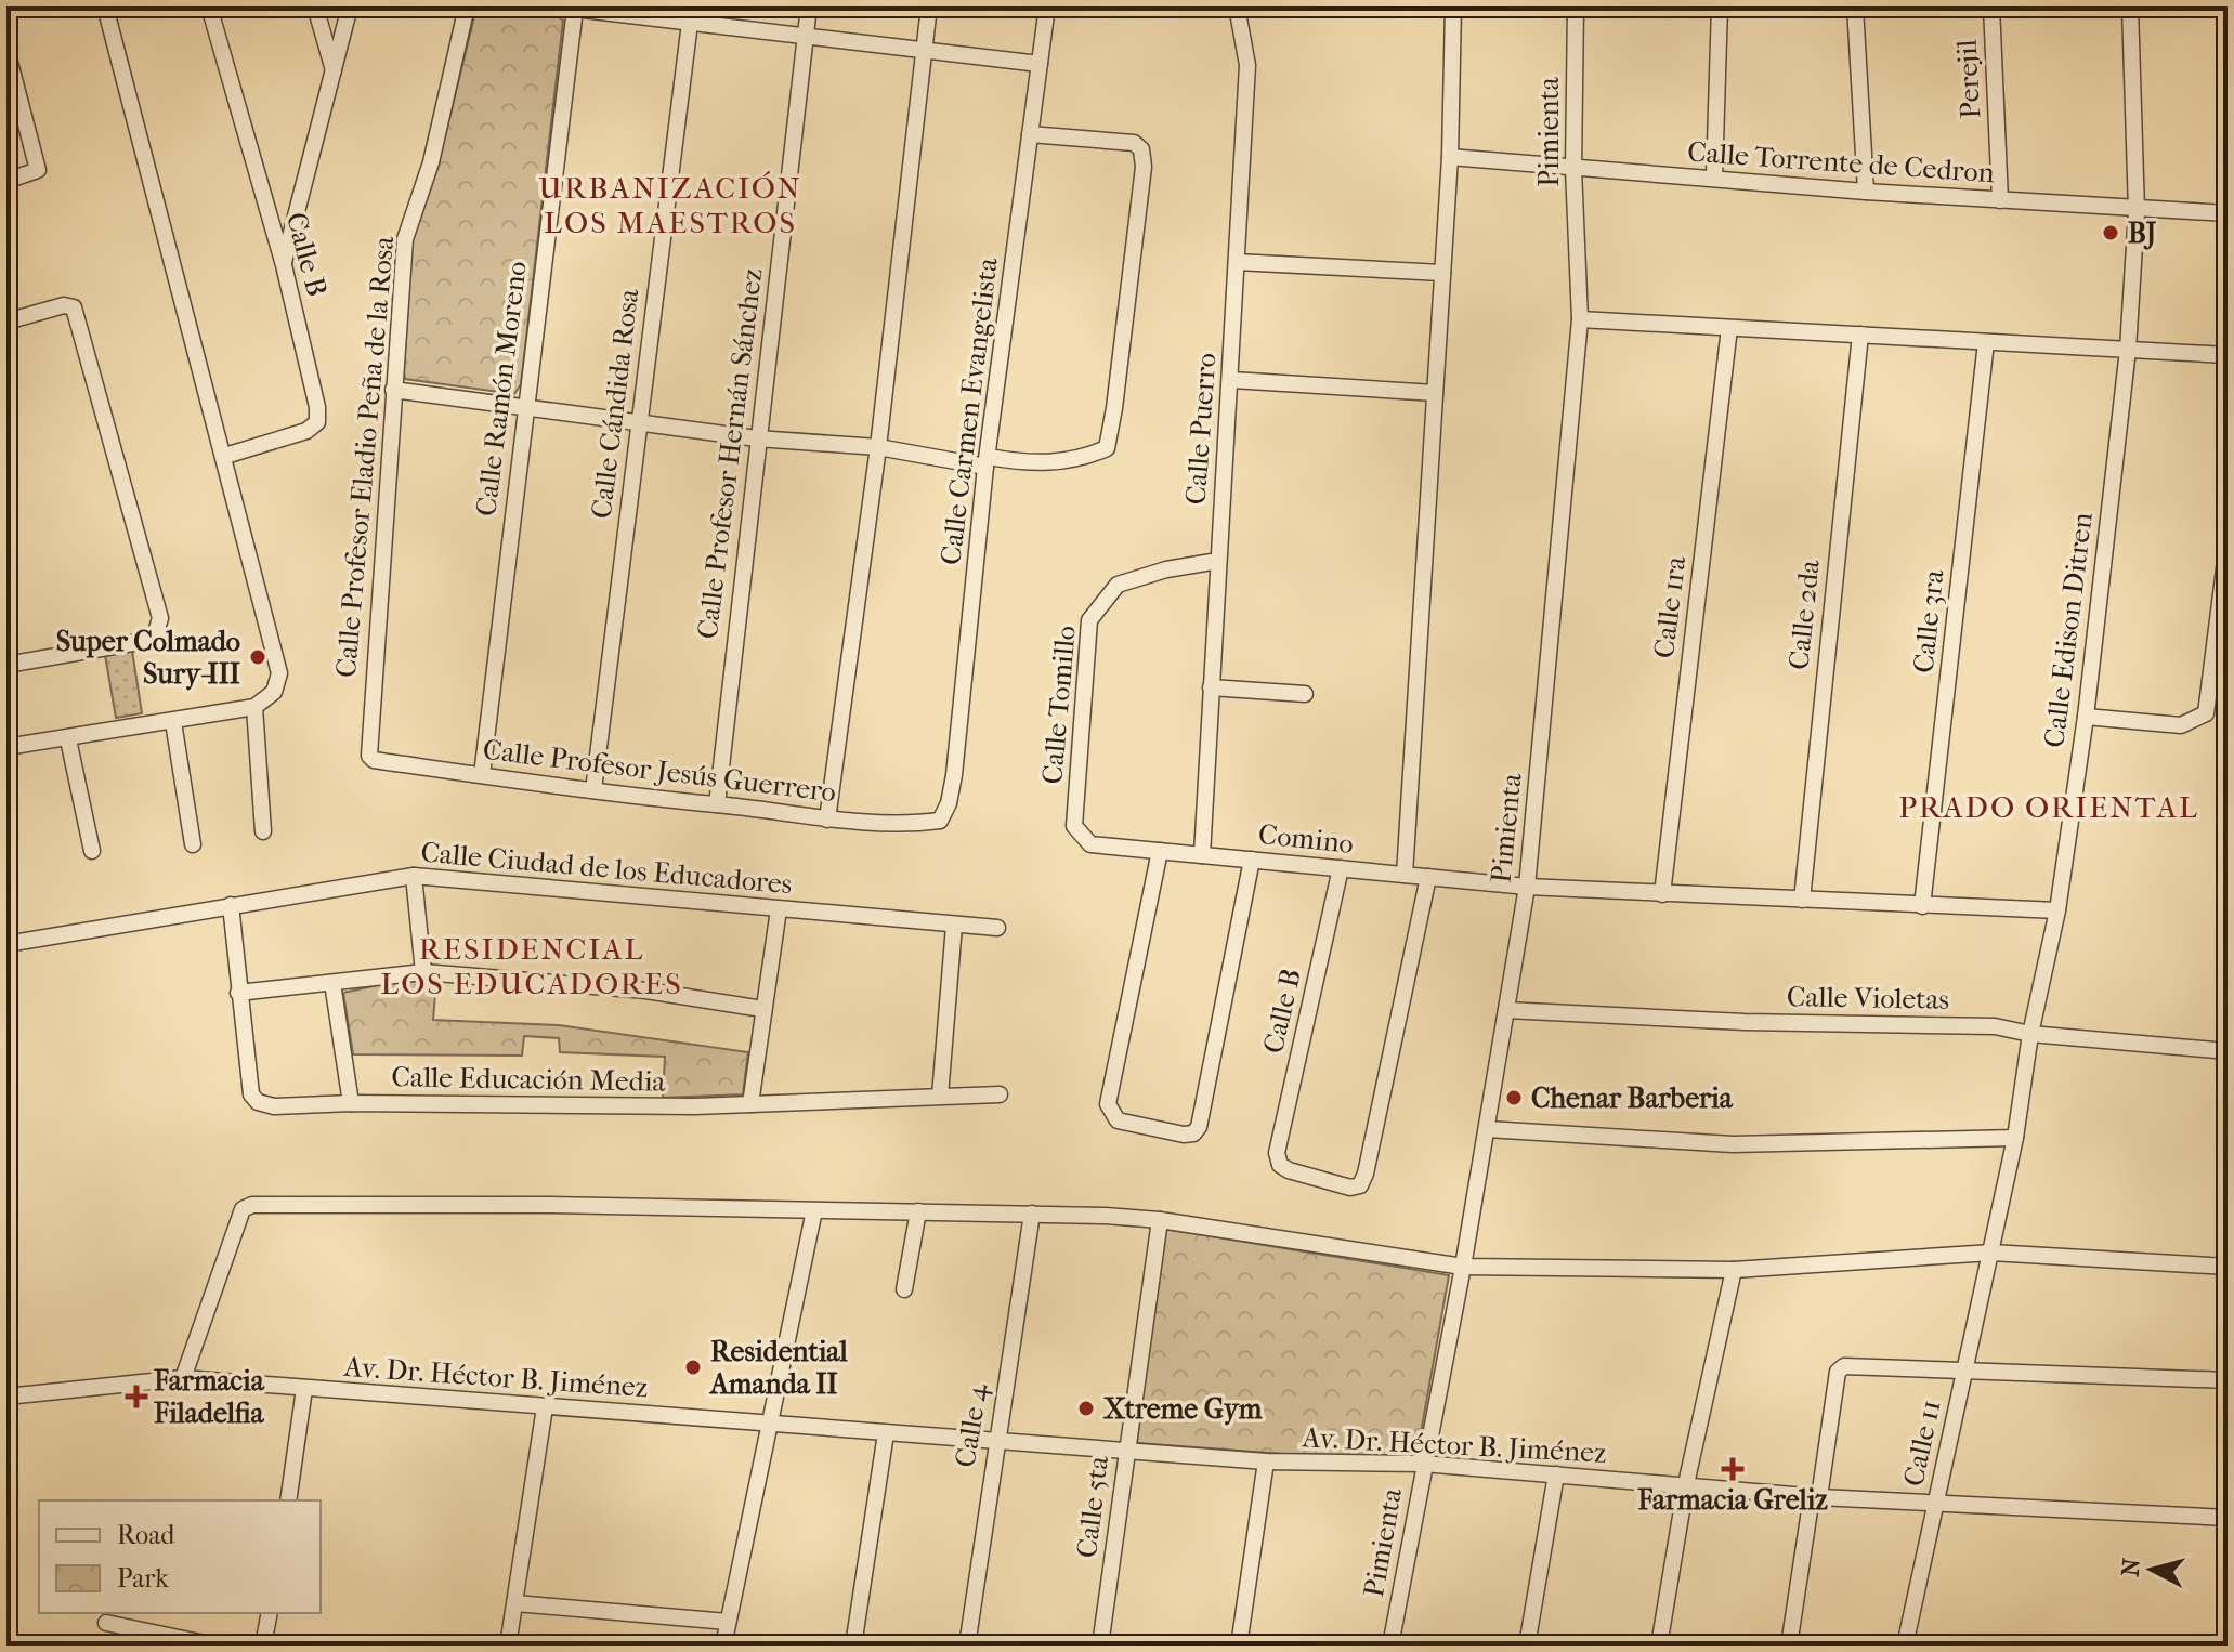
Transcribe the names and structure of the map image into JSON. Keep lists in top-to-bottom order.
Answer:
{
  "streets": {
    "street": [
      "Perejil",
      "Pimienta",
      "Calle Torrente de Cedron",
      "Calle B",
      "Calle Ramón Moreno",
      "Calle Cándida Rosa",
      "Calle Carmen Evangelista",
      "Calle Puerro",
      "Calle Profesor Hernán Sánchez",
      "Calle Profesor Eladio Peña de la Rosa",
      "Calle 1ra",
      "Calle 2da",
      "Calle 3ra",
      "Calle Edison Ditren",
      "Calle Tomillo",
      "Calle Profesor Jesús Guerrero",
      "Comino",
      "Calle Ciudad de los Educadores",
      "Calle Violetas",
      "Calle Educación Media",
      "Av. Dr. Héctor B. Jiménez",
      "Calle 4",
      "Calle 11",
      "Calle 5ta"
    ]
  },
  "crossings": [
    ["Perejil", "Calle Torrente de Cedron"],
    ["Pimienta", "Calle Torrente de Cedron"],
    ["Pimienta", "Comino"],
    ["Pimienta", "Calle Violetas"],
    ["Pimienta", "Av. Dr. Héctor B. Jiménez"],
    ["Calle Torrente de Cedron", "Calle Edison Ditren"],
    ["Calle B", "Comino"],
    ["Calle Ramón Moreno", "Calle Profesor Jesús Guerrero"],
    ["Calle Cándida Rosa", "Calle Profesor Jesús Guerrero"],
    ["Calle Carmen Evangelista", "Calle Profesor Jesús Guerrero"],
    ["Calle Puerro", "Calle Tomillo"],
    ["Calle Puerro", "Comino"],
    ["Calle Profesor Hernán Sánchez", "Calle Profesor Jesús Guerrero"],
    ["Calle Profesor Eladio Peña de la Rosa", "Calle Profesor Jesús Guerrero"],
    ["Calle 1ra", "Comino"],
    ["Calle 2da", "Comino"],
    ["Calle 3ra", "Comino"],
    ["Calle Edison Ditren", "Comino"],
    ["Calle Edison Ditren", "Calle Violetas"],
    ["Calle Edison Ditren", "Calle 11"],
    ["Calle Tomillo", "Comino"],
    ["Calle Ciudad de los Educadores", "Calle Educación Media"],
    ["Av. Dr. Héctor B. Jiménez", "Calle 4"],
    ["Av. Dr. Héctor B. Jiménez", "Calle 11"],
    ["Av. Dr. Héctor B. Jiménez", "Calle 5ta"]
  ],
  "districts": ["URBANIZACIÓN LOS MAESTROS", "PRADO ORIENTAL", "RESIDENCIAL LOS EDUCADORES"],
  "places": {
    "other": [
      "BJ",
      "Super Colmado Sury-III",
      "Chenar Barberia",
      "Residential Amanda II",
      "Xtreme Gym"
    ],
    "health": ["Farmacia Filadelfia", "Farmacia Greliz"]
  },
  "legend": ["Road", "Park"],
  "north": "left"
}
